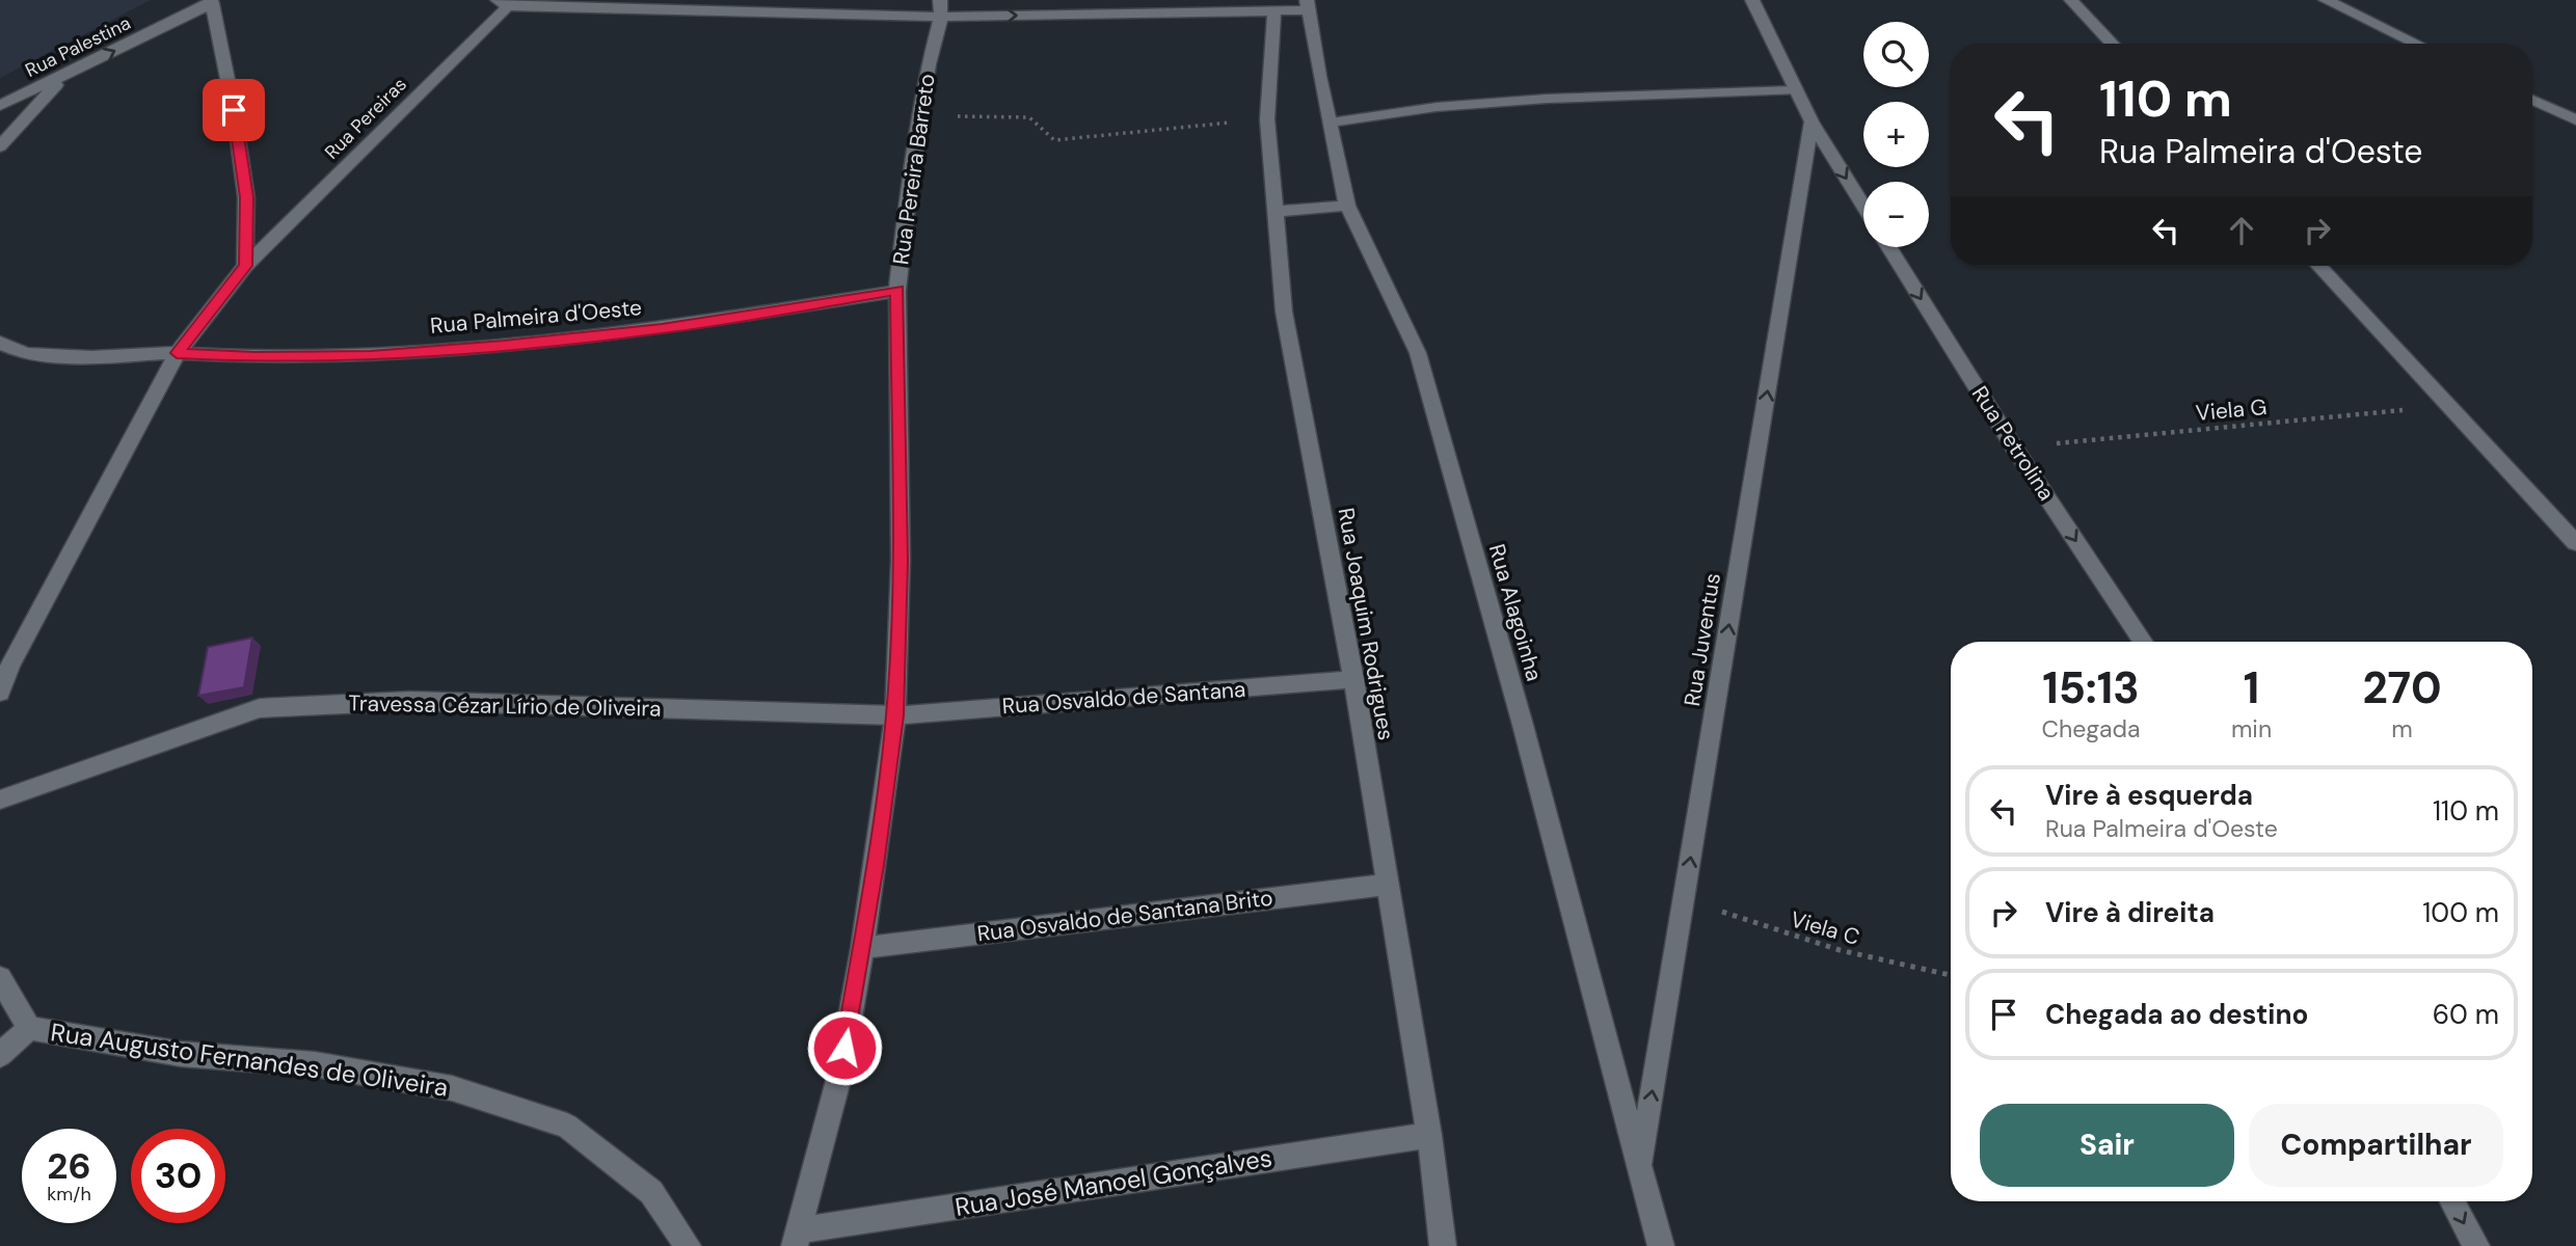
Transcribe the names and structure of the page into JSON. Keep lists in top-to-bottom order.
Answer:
{
  "streets": {
    "street": [
      "Rua Palestina",
      "Rua Pereiras",
      "Rua Pereira Barreto",
      "Rua Palmeira d'Oeste",
      "Rua Petrolina",
      "Rua Alagoinha",
      "Rua Joaquim Rodrigues",
      "Rua Juventus",
      "Rua Osvaldo de Santana",
      "Travessa Cézar Lírio de Oliveira",
      "Rua Osvaldo de Santana Brito",
      "Rua Augusto Fernandes de Oliveira",
      "Rua José Manoel Gonçalves"
    ],
    "path": ["Viela G", "Viela C"]
  },
  "crossings": [
    ["Rua Pereira Barreto", "Rua Palmeira d'Oeste"],
    ["Rua Pereira Barreto", "Rua Osvaldo de Santana"],
    ["Rua Pereira Barreto", "Travessa Cézar Lírio de Oliveira"],
    ["Rua Pereira Barreto", "Rua Osvaldo de Santana Brito"],
    ["Rua Pereira Barreto", "Rua José Manoel Gonçalves"],
    ["Viela G", "Rua Petrolina"],
    ["Rua Alagoinha", "Rua Juventus"],
    ["Rua Joaquim Rodrigues", "Rua Osvaldo de Santana"],
    ["Rua Joaquim Rodrigues", "Rua Osvaldo de Santana Brito"],
    ["Rua Joaquim Rodrigues", "Rua José Manoel Gonçalves"],
    ["Rua Juventus", "Viela C"],
    ["Rua Osvaldo de Santana", "Travessa Cézar Lírio de Oliveira"]
  ],
  "one_way": ["Rua Palestina", "Rua Petrolina", "Rua Juventus"],
  "page": {
    "map_buttons": ["+", "−"],
    "turn": ["110 m", "Rua Palmeira d'Oeste"],
    "eta": [
      "15:13",
      "Chegada",
      "1",
      "min",
      "270",
      "m"
    ],
    "list": [
      {
        "name": "Vire à esquerda",
        "note": "Rua Palmeira d'Oeste",
        "value": "110 m"
      },
      {
        "name": "Vire à direita",
        "value": "100 m"
      },
      {
        "name": "Chegada ao destino",
        "value": "60 m"
      }
    ],
    "buttons": ["Sair", "Compartilhar"],
    "speed": "26 km/h",
    "limit": "30"
  }
}
